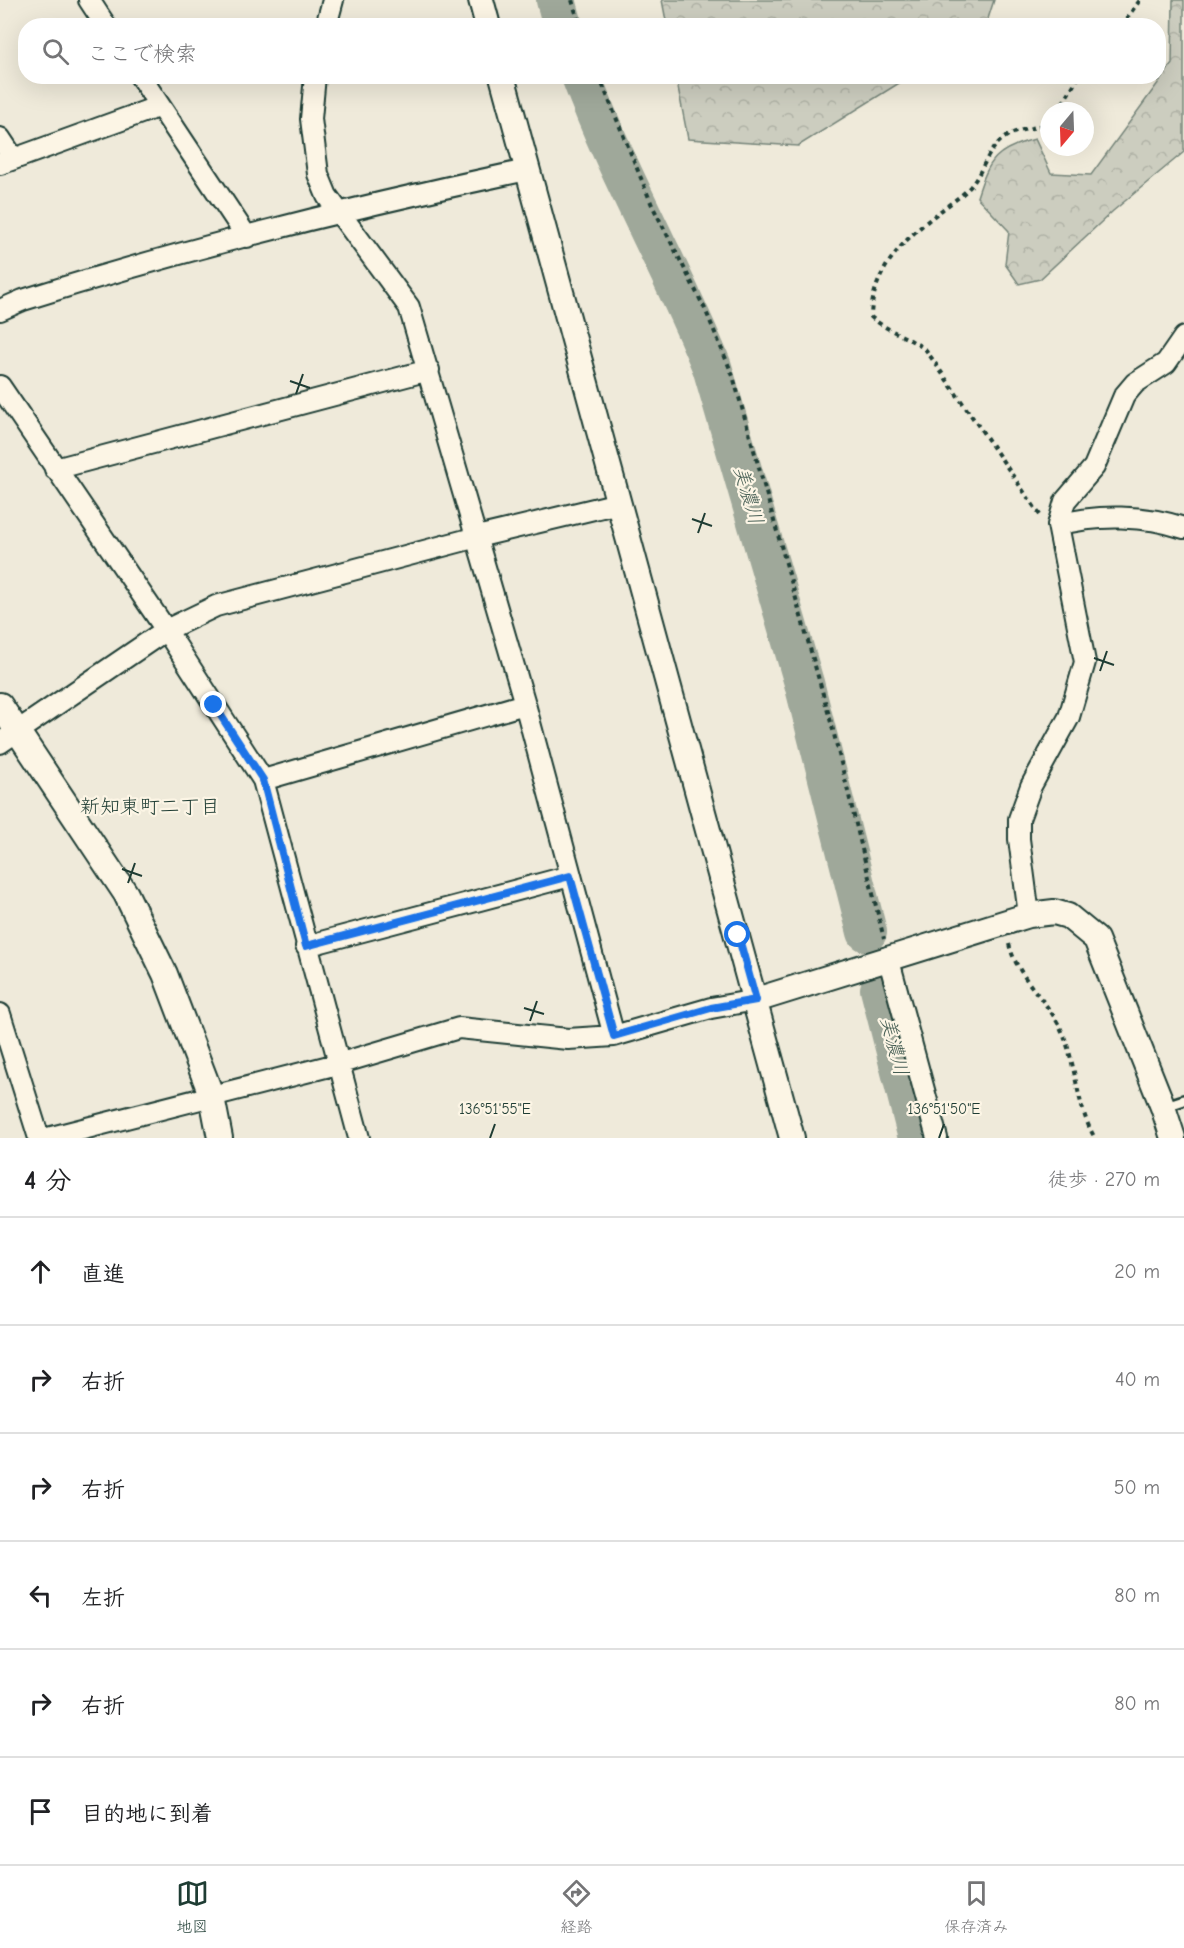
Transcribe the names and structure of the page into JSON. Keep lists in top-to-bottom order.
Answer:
{
  "districts": ["新知東町二丁目"],
  "water": ["美濃川"],
  "north": "bottom",
  "page": {
    "search": "ここで検索",
    "heading": ["4 分", "徒歩 · 270 m"],
    "list": [
      ["直進", "20 m"],
      ["右折", "40 m"],
      ["右折", "50 m"],
      ["左折", "80 m"],
      ["右折", "80 m"],
      "目的地に到着"
    ],
    "nav": ["地図", "経路", "保存済み"]
  },
  "coordinates": ["136°51'55\"E", "136°51'50\"E"]
}
